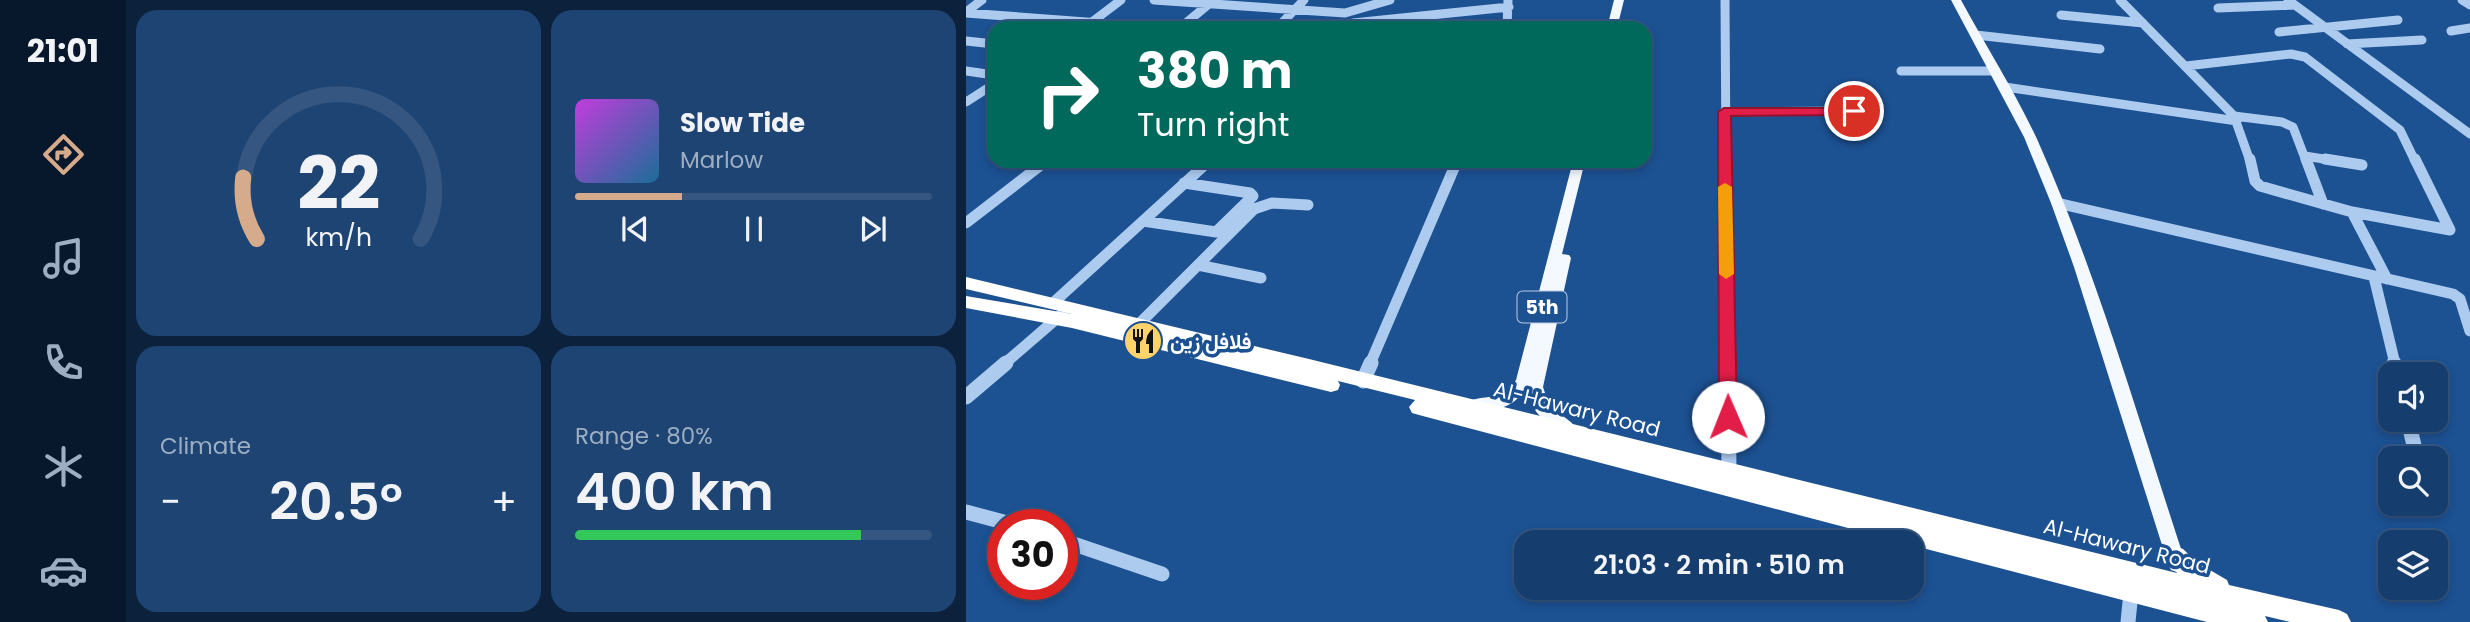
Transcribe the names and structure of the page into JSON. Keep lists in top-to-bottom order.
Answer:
{
  "streets": {
    "highway": ["Al-Hawary Road"],
    "main road": ["5th"]
  },
  "crossings": [
    ["5th", "Al-Hawary Road"]
  ],
  "places": {
    "restaurant": ["فلافل زين"]
  },
  "page": {
    "tabs": "21:01",
    "turn": ["380 m", "Turn right"],
    "song": ["Slow Tide", "Marlow"],
    "tile": [
      "Climate",
      ["Range · 80%", "400 km"]
    ],
    "heat": ["−", "20.5°", "+"],
    "limit": "30",
    "trip": "21:03 · 2 min · 510 m",
    "gauge": ["22", "km/h"]
  }
}
